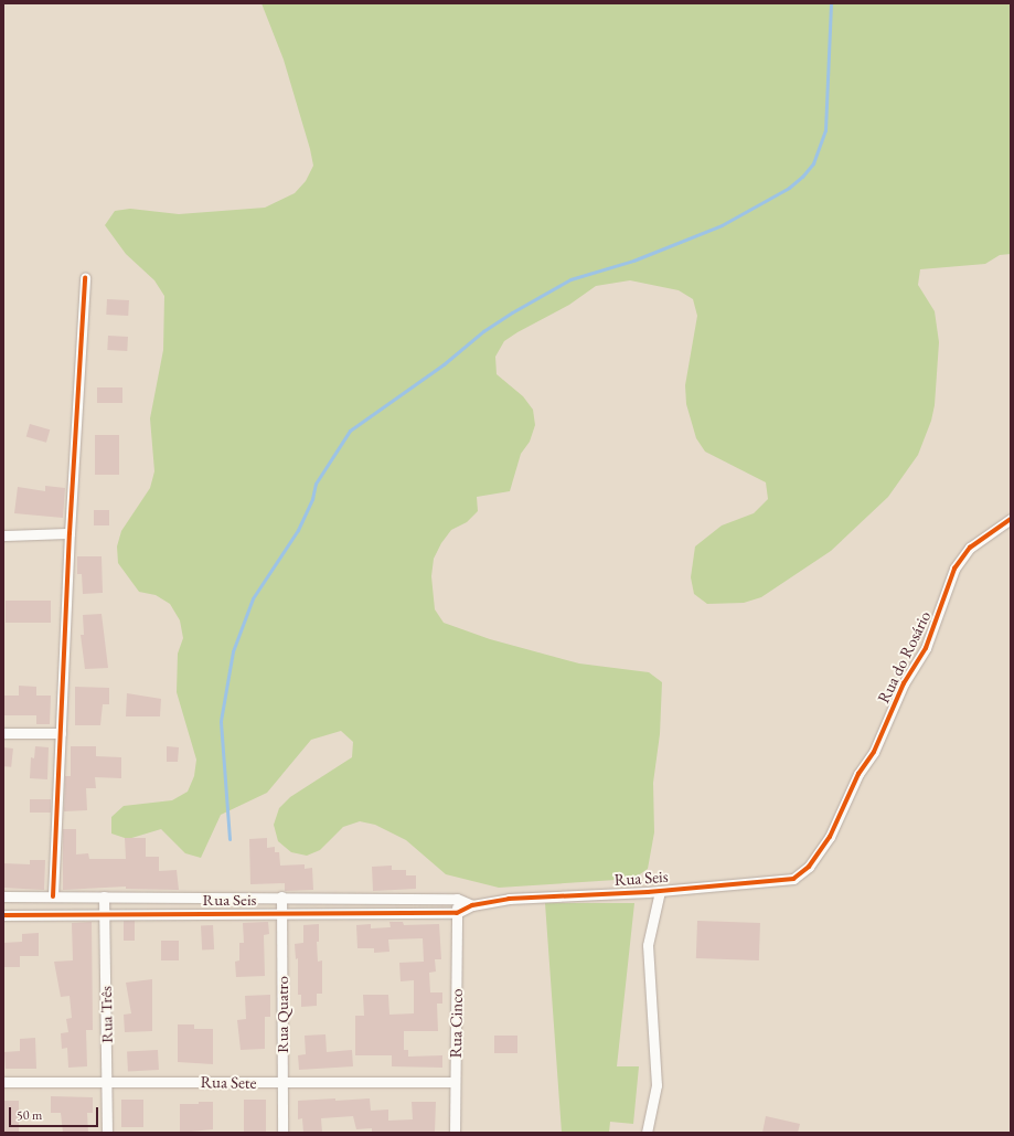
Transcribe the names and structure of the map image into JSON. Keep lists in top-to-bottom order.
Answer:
{
  "streets": {
    "street": [
      "Rua do Rosário",
      "Rua Seis",
      "Rua Três",
      "Rua Quatro",
      "Rua Cinco",
      "Rua Sete"
    ]
  },
  "crossings": [
    ["Rua do Rosário", "Rua Seis"],
    ["Rua Seis", "Rua Três"],
    ["Rua Seis", "Rua Quatro"],
    ["Rua Seis", "Rua Cinco"],
    ["Rua Três", "Rua Sete"],
    ["Rua Quatro", "Rua Sete"],
    ["Rua Cinco", "Rua Sete"]
  ],
  "scale_bar": "50 m"
}
